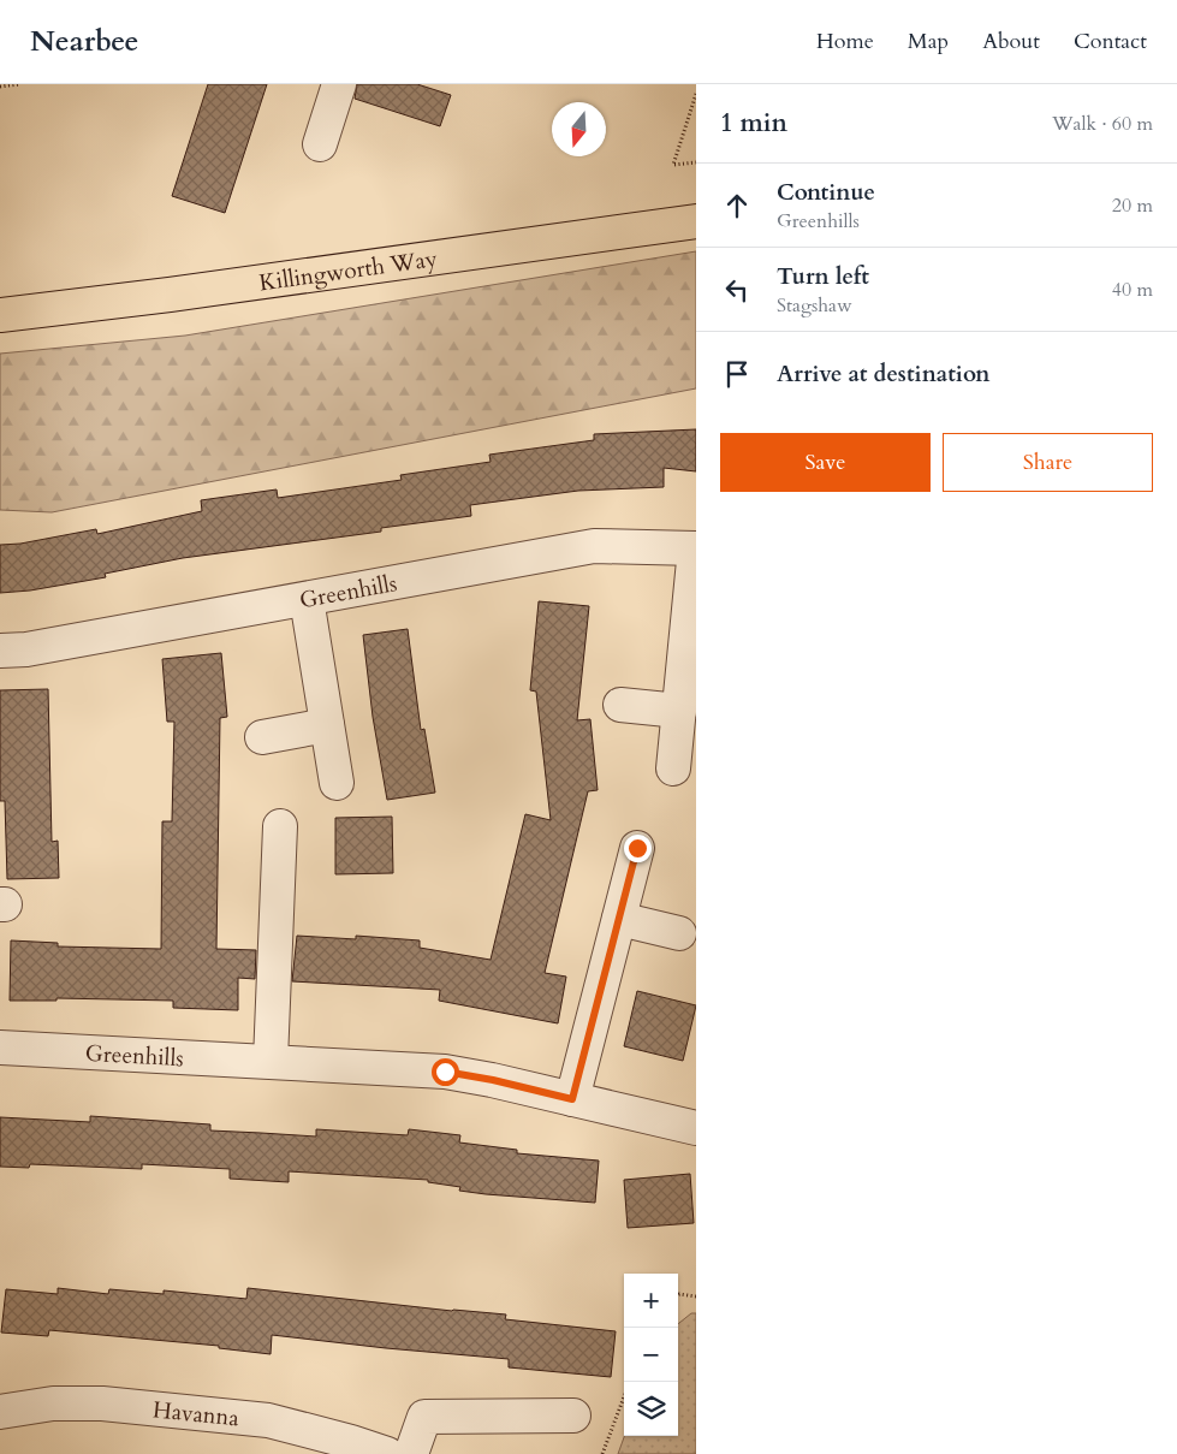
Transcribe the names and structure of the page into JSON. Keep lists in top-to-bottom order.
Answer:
{
  "streets": {
    "main road": ["Killingworth Way"],
    "street": ["Greenhills", "Havanna"]
  },
  "north": "bottom",
  "page": {
    "header": "Nearbee",
    "nav": [
      "Home",
      "Map",
      "About",
      "Contact"
    ],
    "heading": ["1 min", "Walk · 60 m"],
    "list": [
      ["Continue", "Greenhills", "20 m"],
      ["Turn left", "Stagshaw", "40 m"],
      "Arrive at destination"
    ],
    "buttons": ["Save", "Share"],
    "map_buttons": ["+", "−"]
  }
}
